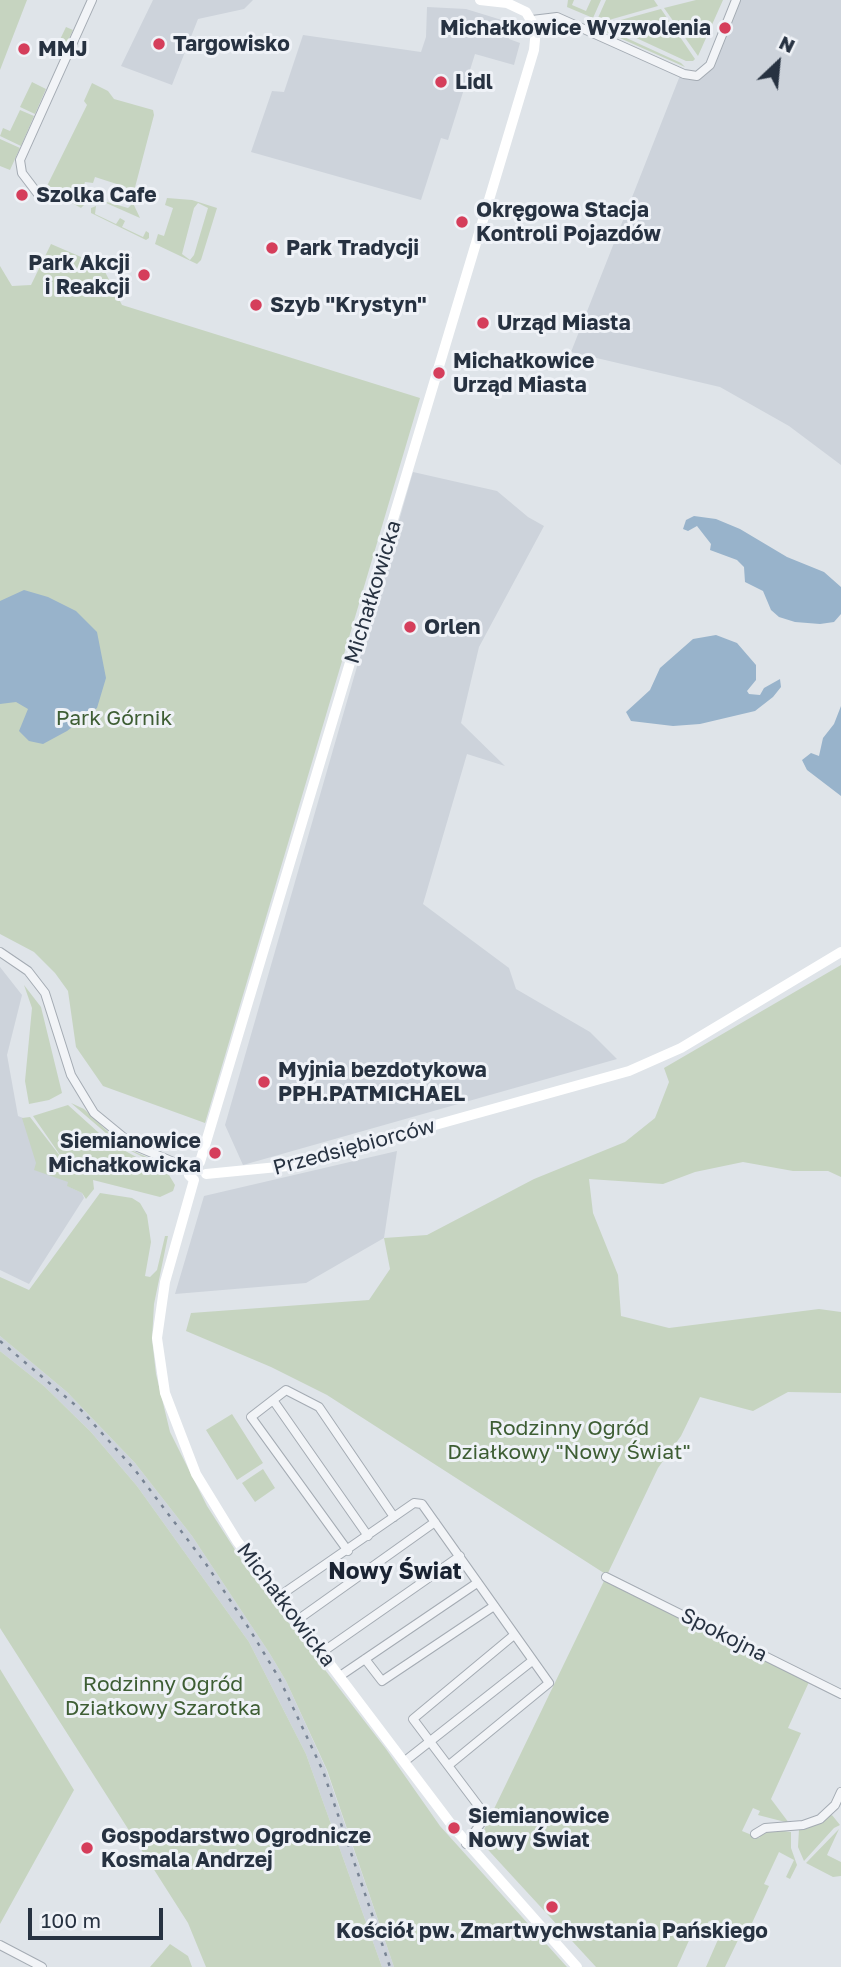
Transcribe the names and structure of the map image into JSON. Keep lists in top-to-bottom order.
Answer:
{
  "streets": {
    "street": ["Michałkowicka", "Przedsiębiorców", "Spokojna"]
  },
  "crossings": [
    ["Michałkowicka", "Przedsiębiorców"]
  ],
  "districts": ["Nowy Świat"],
  "parks": ["Park Górnik", "Rodzinny Ogród Działkowy \"Nowy Świat\"", "Rodzinny Ogród Działkowy Szarotka"],
  "places": [
    "Michałkowice Wyzwolenia",
    "Targowisko",
    "MMJ",
    "Lidl",
    "Szolka Cafe",
    "Okręgowa Stacja Kontroli Pojazdów",
    "Park Tradycji",
    "Park Akcji i Reakcji",
    "Szyb \"Krystyn\"",
    "Urząd Miasta",
    "Michałkowice Urząd Miasta",
    "Orlen",
    "Myjnia bezdotykowa PPH.PATMICHAEL",
    "Siemianowice Michałkowicka",
    "Siemianowice Nowy Świat",
    "Gospodarstwo Ogrodnicze Kosmala Andrzej",
    "Kościół pw. Zmartwychwstania Pańskiego"
  ],
  "scale_bar": "100 m",
  "north": "top right"
}
